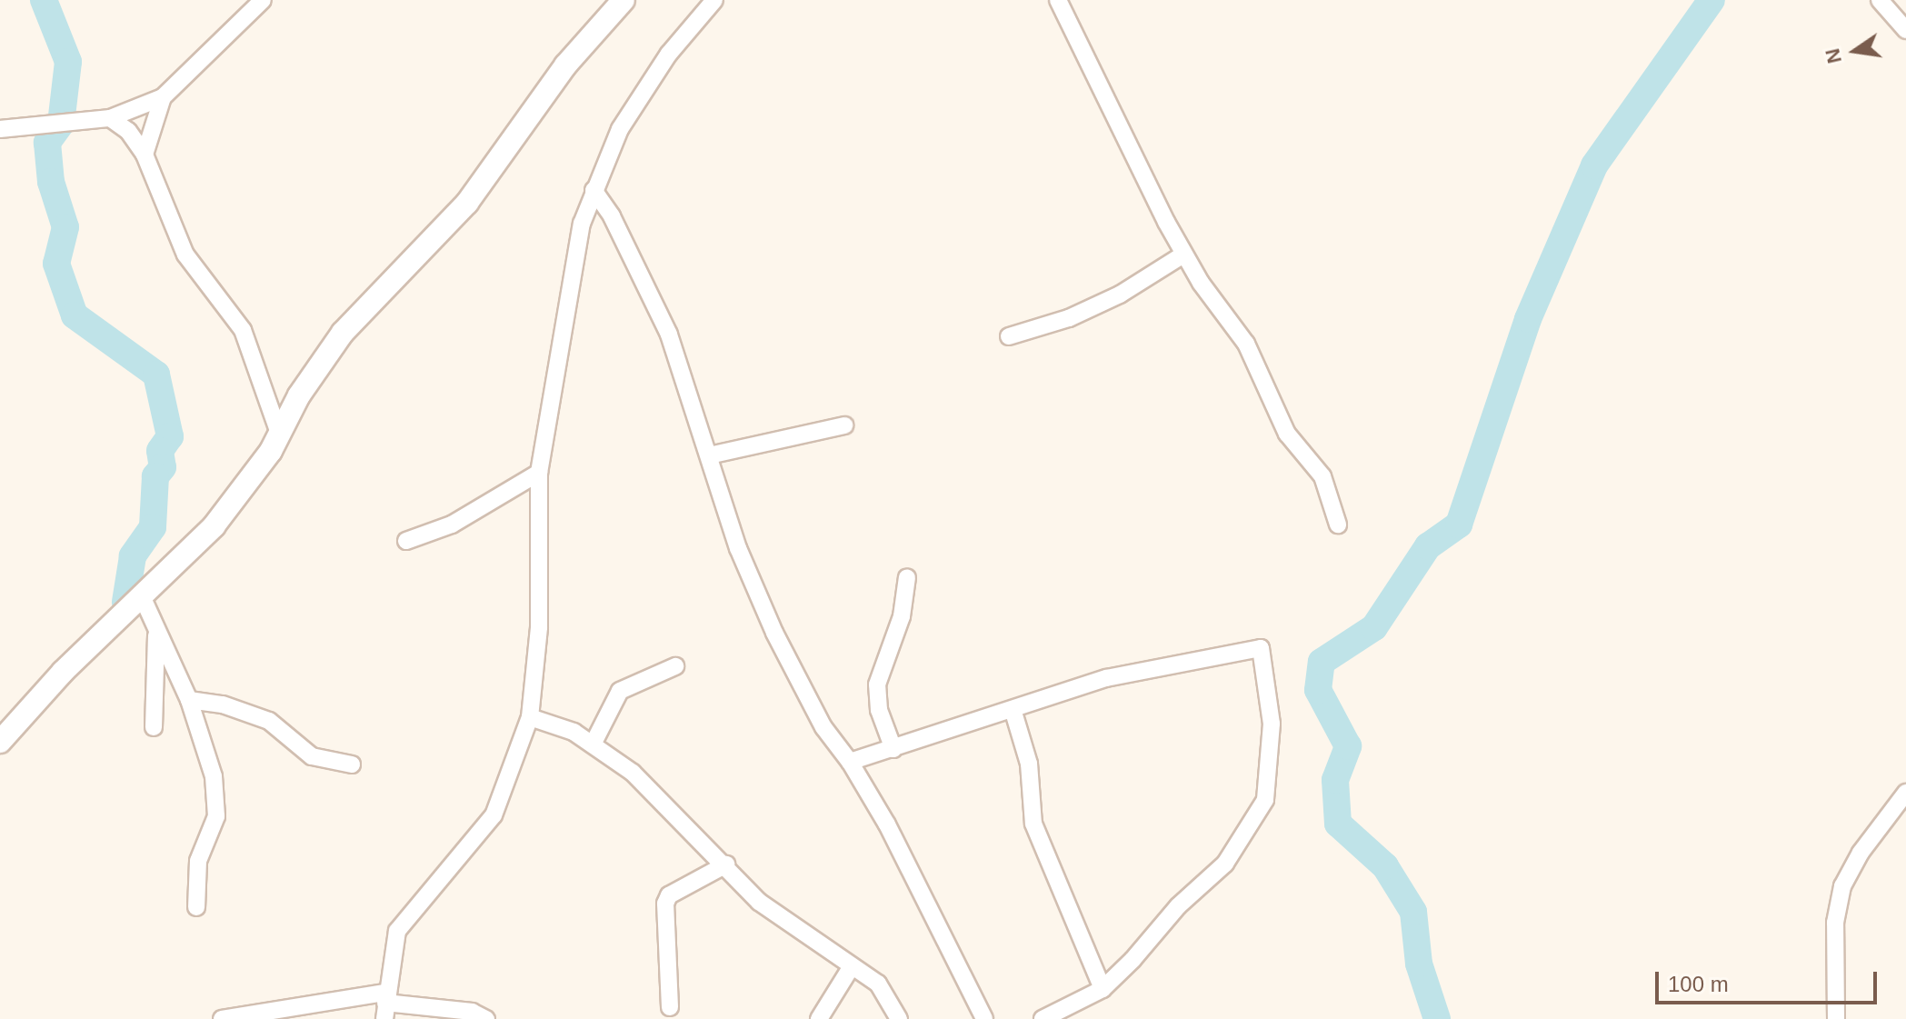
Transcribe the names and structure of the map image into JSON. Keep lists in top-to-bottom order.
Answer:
{
  "scale_bar": "100 m",
  "north": "left"
}
